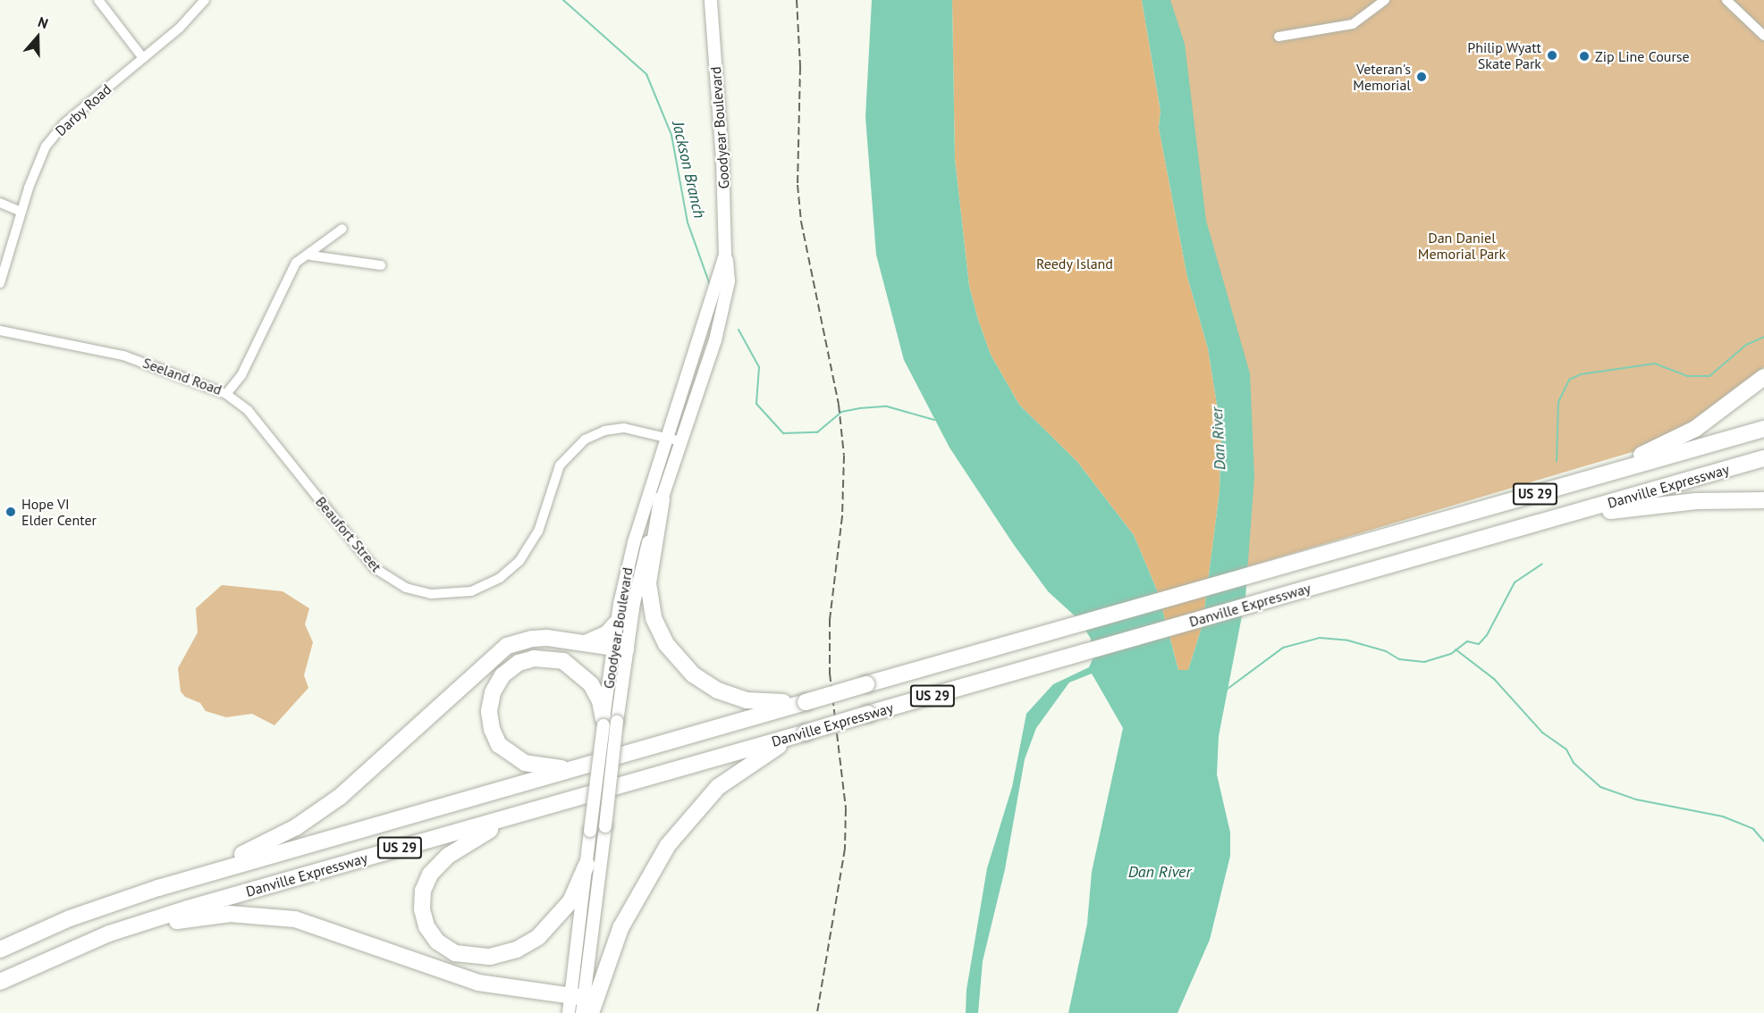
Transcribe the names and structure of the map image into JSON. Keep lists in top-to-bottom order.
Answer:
{
  "streets": {
    "highway": ["Danville Expressway", "US 29"],
    "main road": ["Goodyear Boulevard"],
    "street": ["Darby Road", "Seeland Road", "Beaufort Street"]
  },
  "crossings": [
    ["Goodyear Boulevard", "Beaufort Street"],
    ["Seeland Road", "Beaufort Street"]
  ],
  "water": ["Jackson Branch", "Dan River"],
  "parks": ["Dan Daniel Memorial Park", "Reedy Island"],
  "places": [
    "Philip Wyatt Skate Park",
    "Zip Line Course",
    "Veteran's Memorial",
    "Hope VI Elder Center"
  ],
  "north": "top"
}
